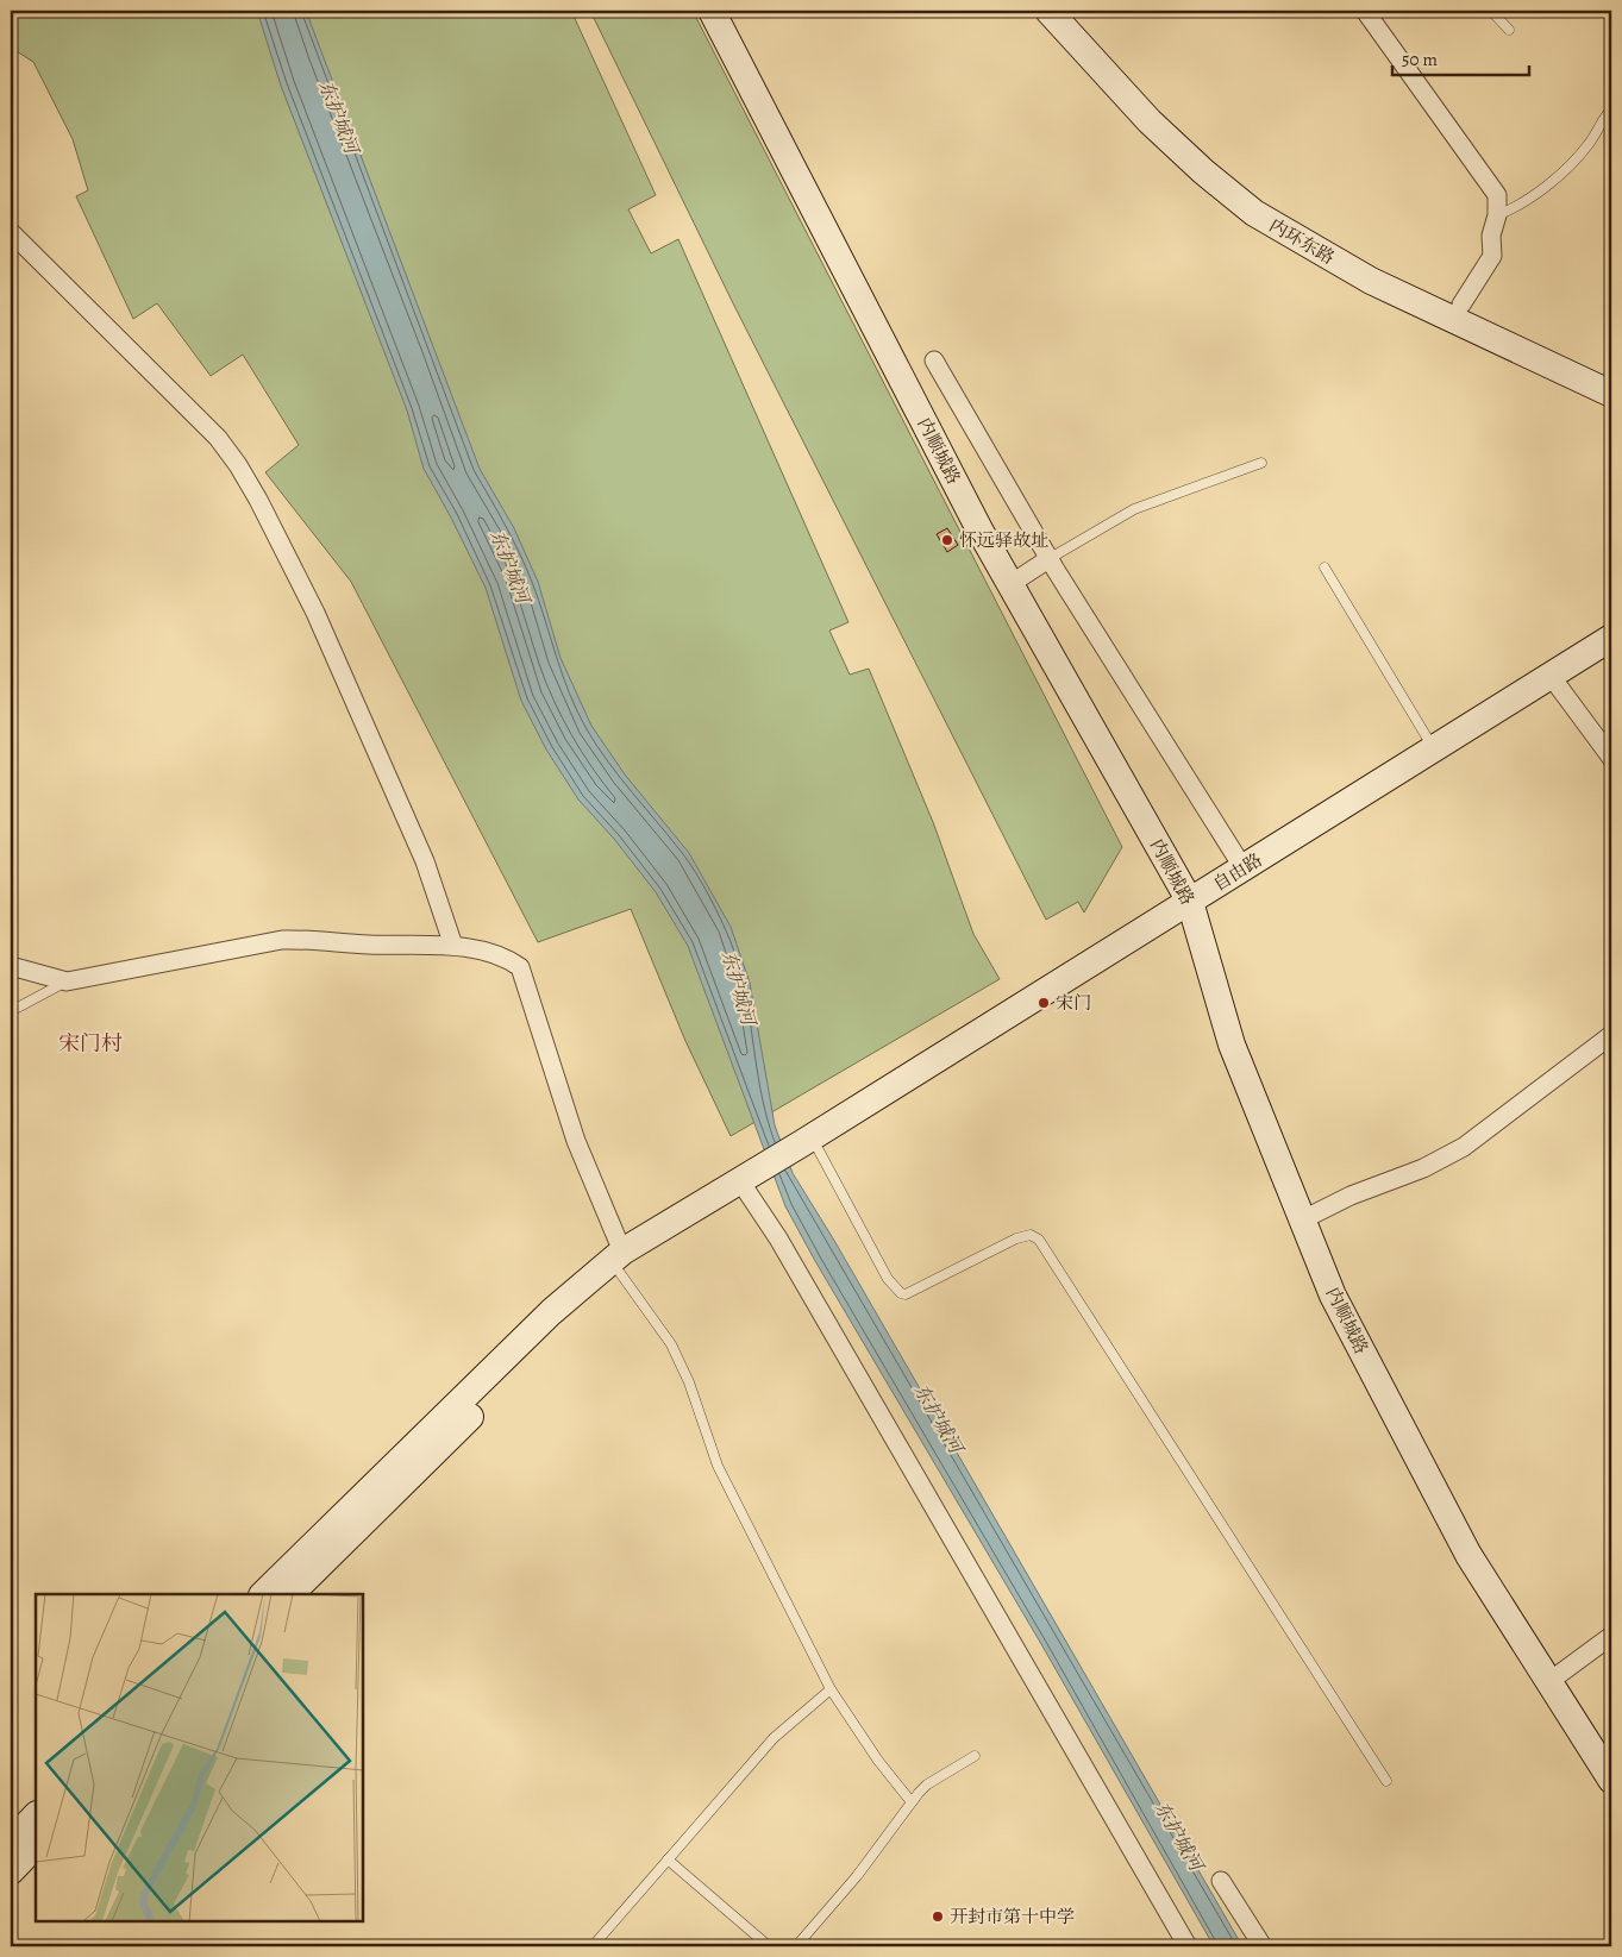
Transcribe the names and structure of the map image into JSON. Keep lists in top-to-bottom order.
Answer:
{
  "streets": {
    "street": ["内环东路", "内顺城路", "自由路"]
  },
  "crossings": [
    ["内顺城路", "自由路"]
  ],
  "districts": ["宋门村"],
  "water": ["东护城河"],
  "places": ["怀远驿故址", "宋门", "开封市第十中学"],
  "scale_bar": "50 m"
}
